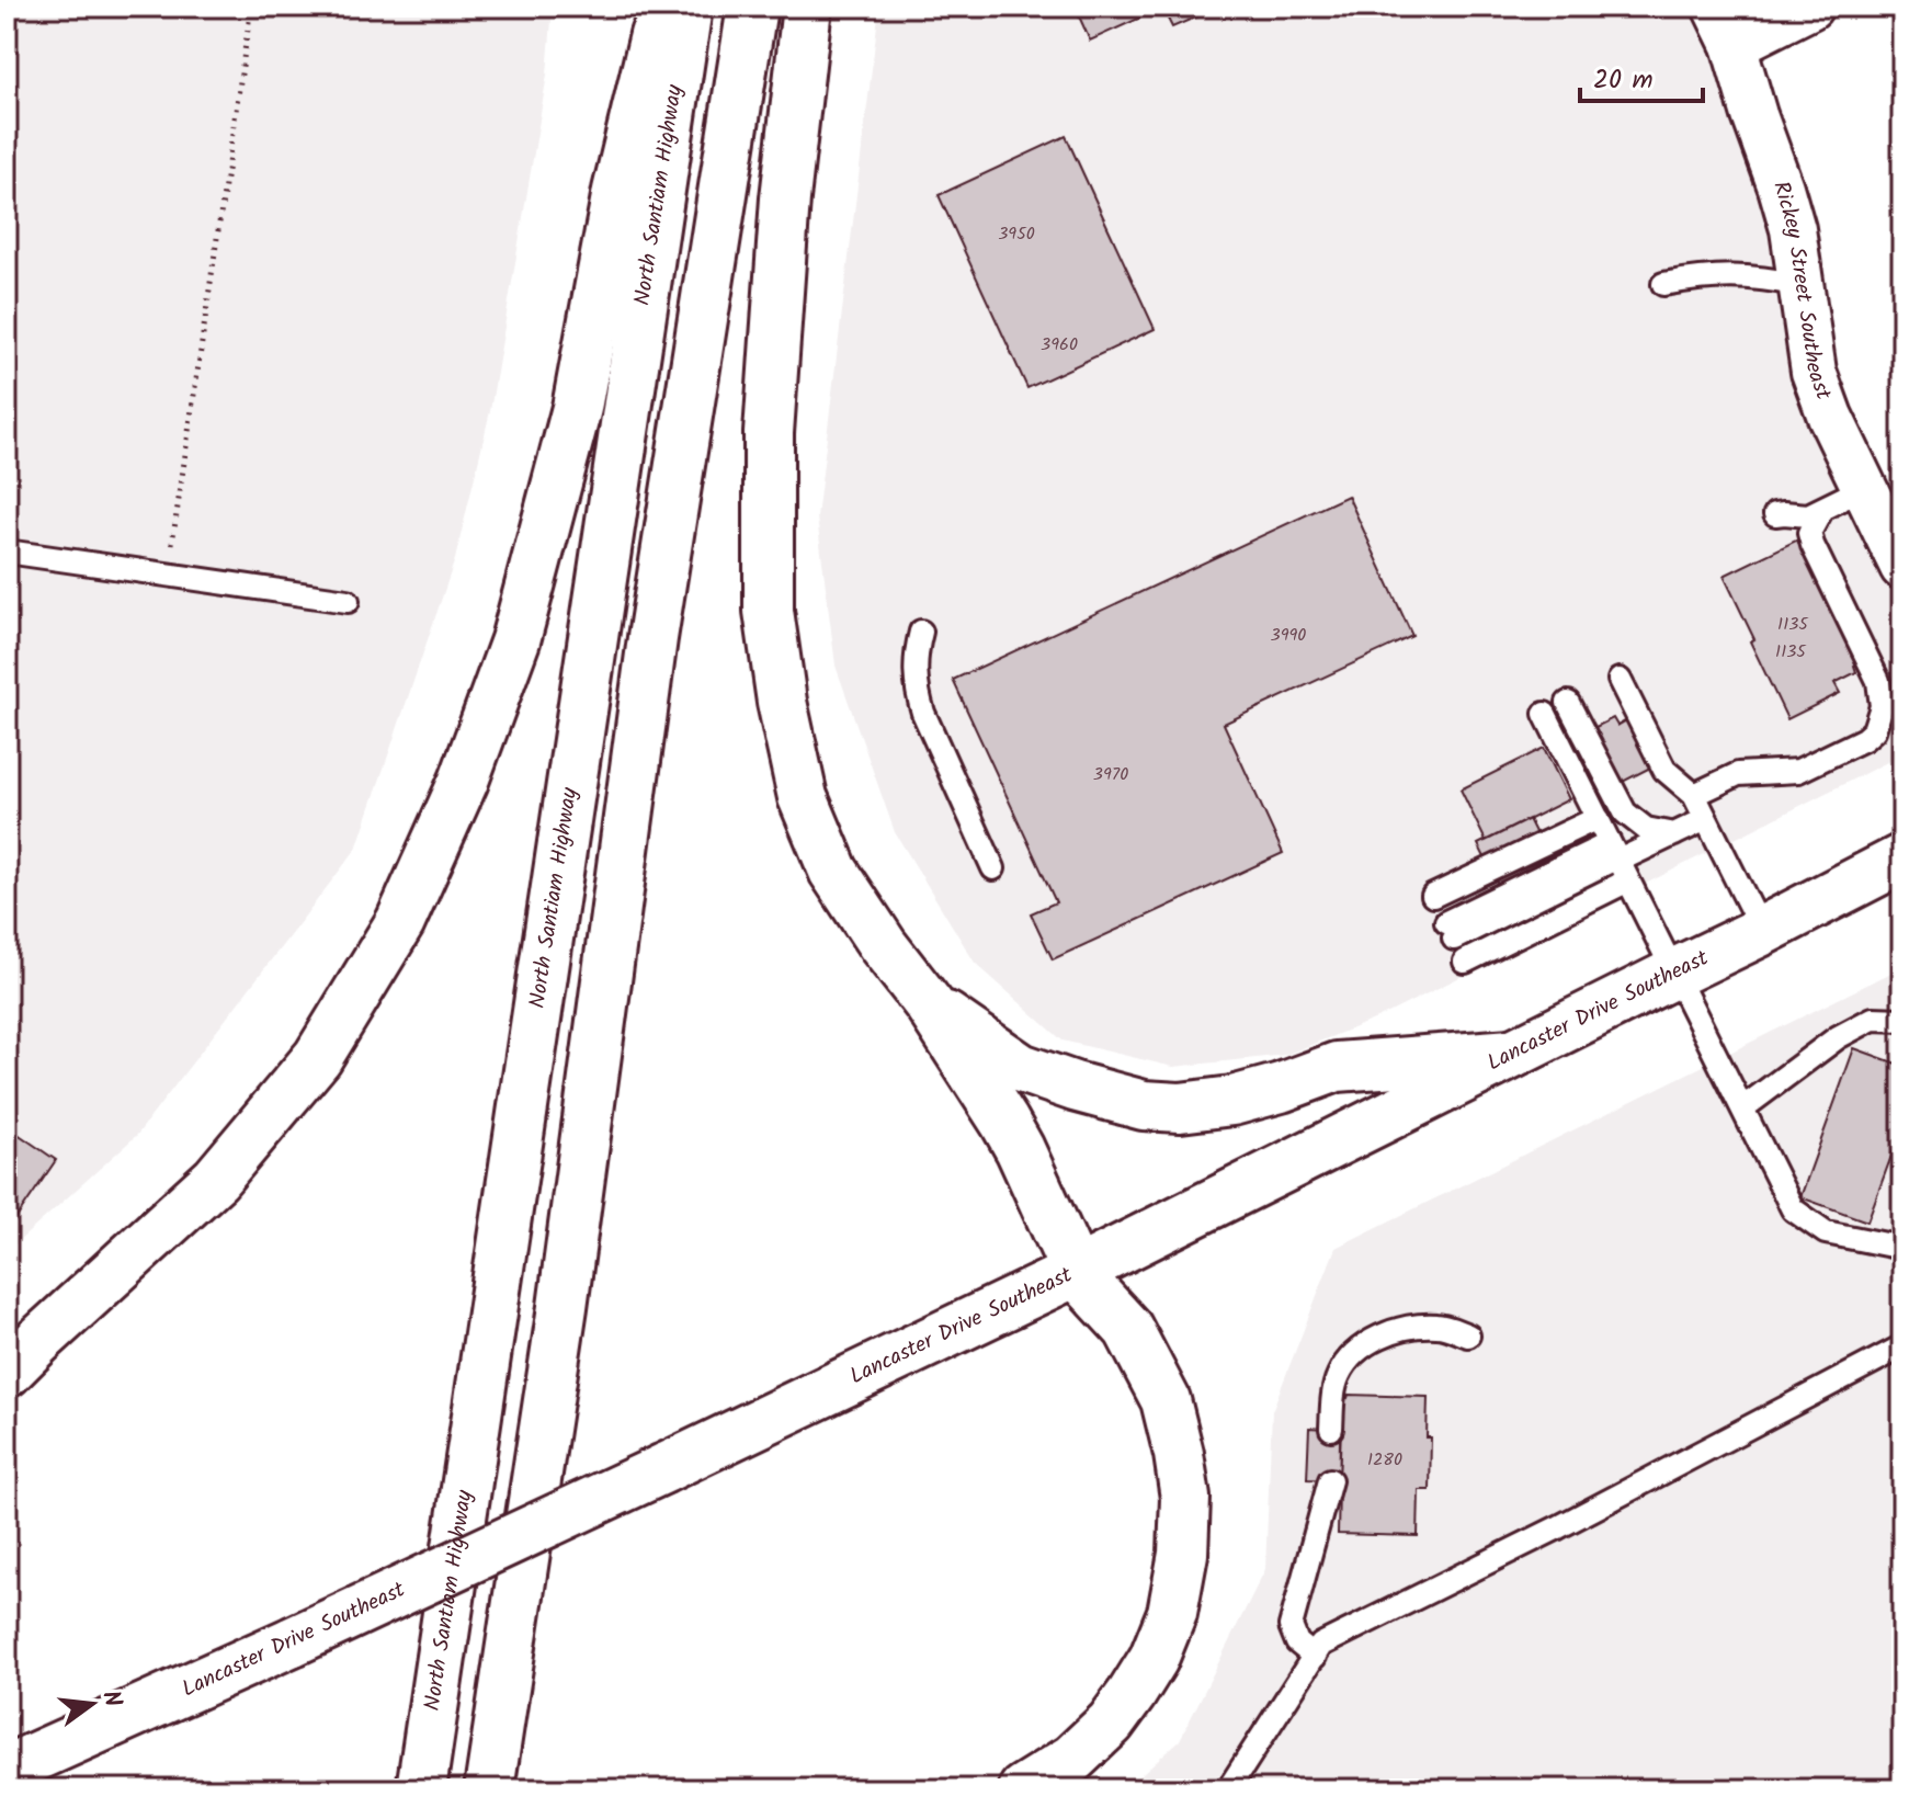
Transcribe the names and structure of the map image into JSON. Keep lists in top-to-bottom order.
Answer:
{
  "streets": {
    "main road": ["North Santiam Highway", "Lancaster Drive Southeast"],
    "street": ["Rickey Street Southeast"]
  },
  "house_numbers": [
    "3950",
    "3960",
    "1135",
    "3990",
    "1135",
    "3970",
    "1280"
  ],
  "scale_bar": "20 m",
  "north": "right"
}
